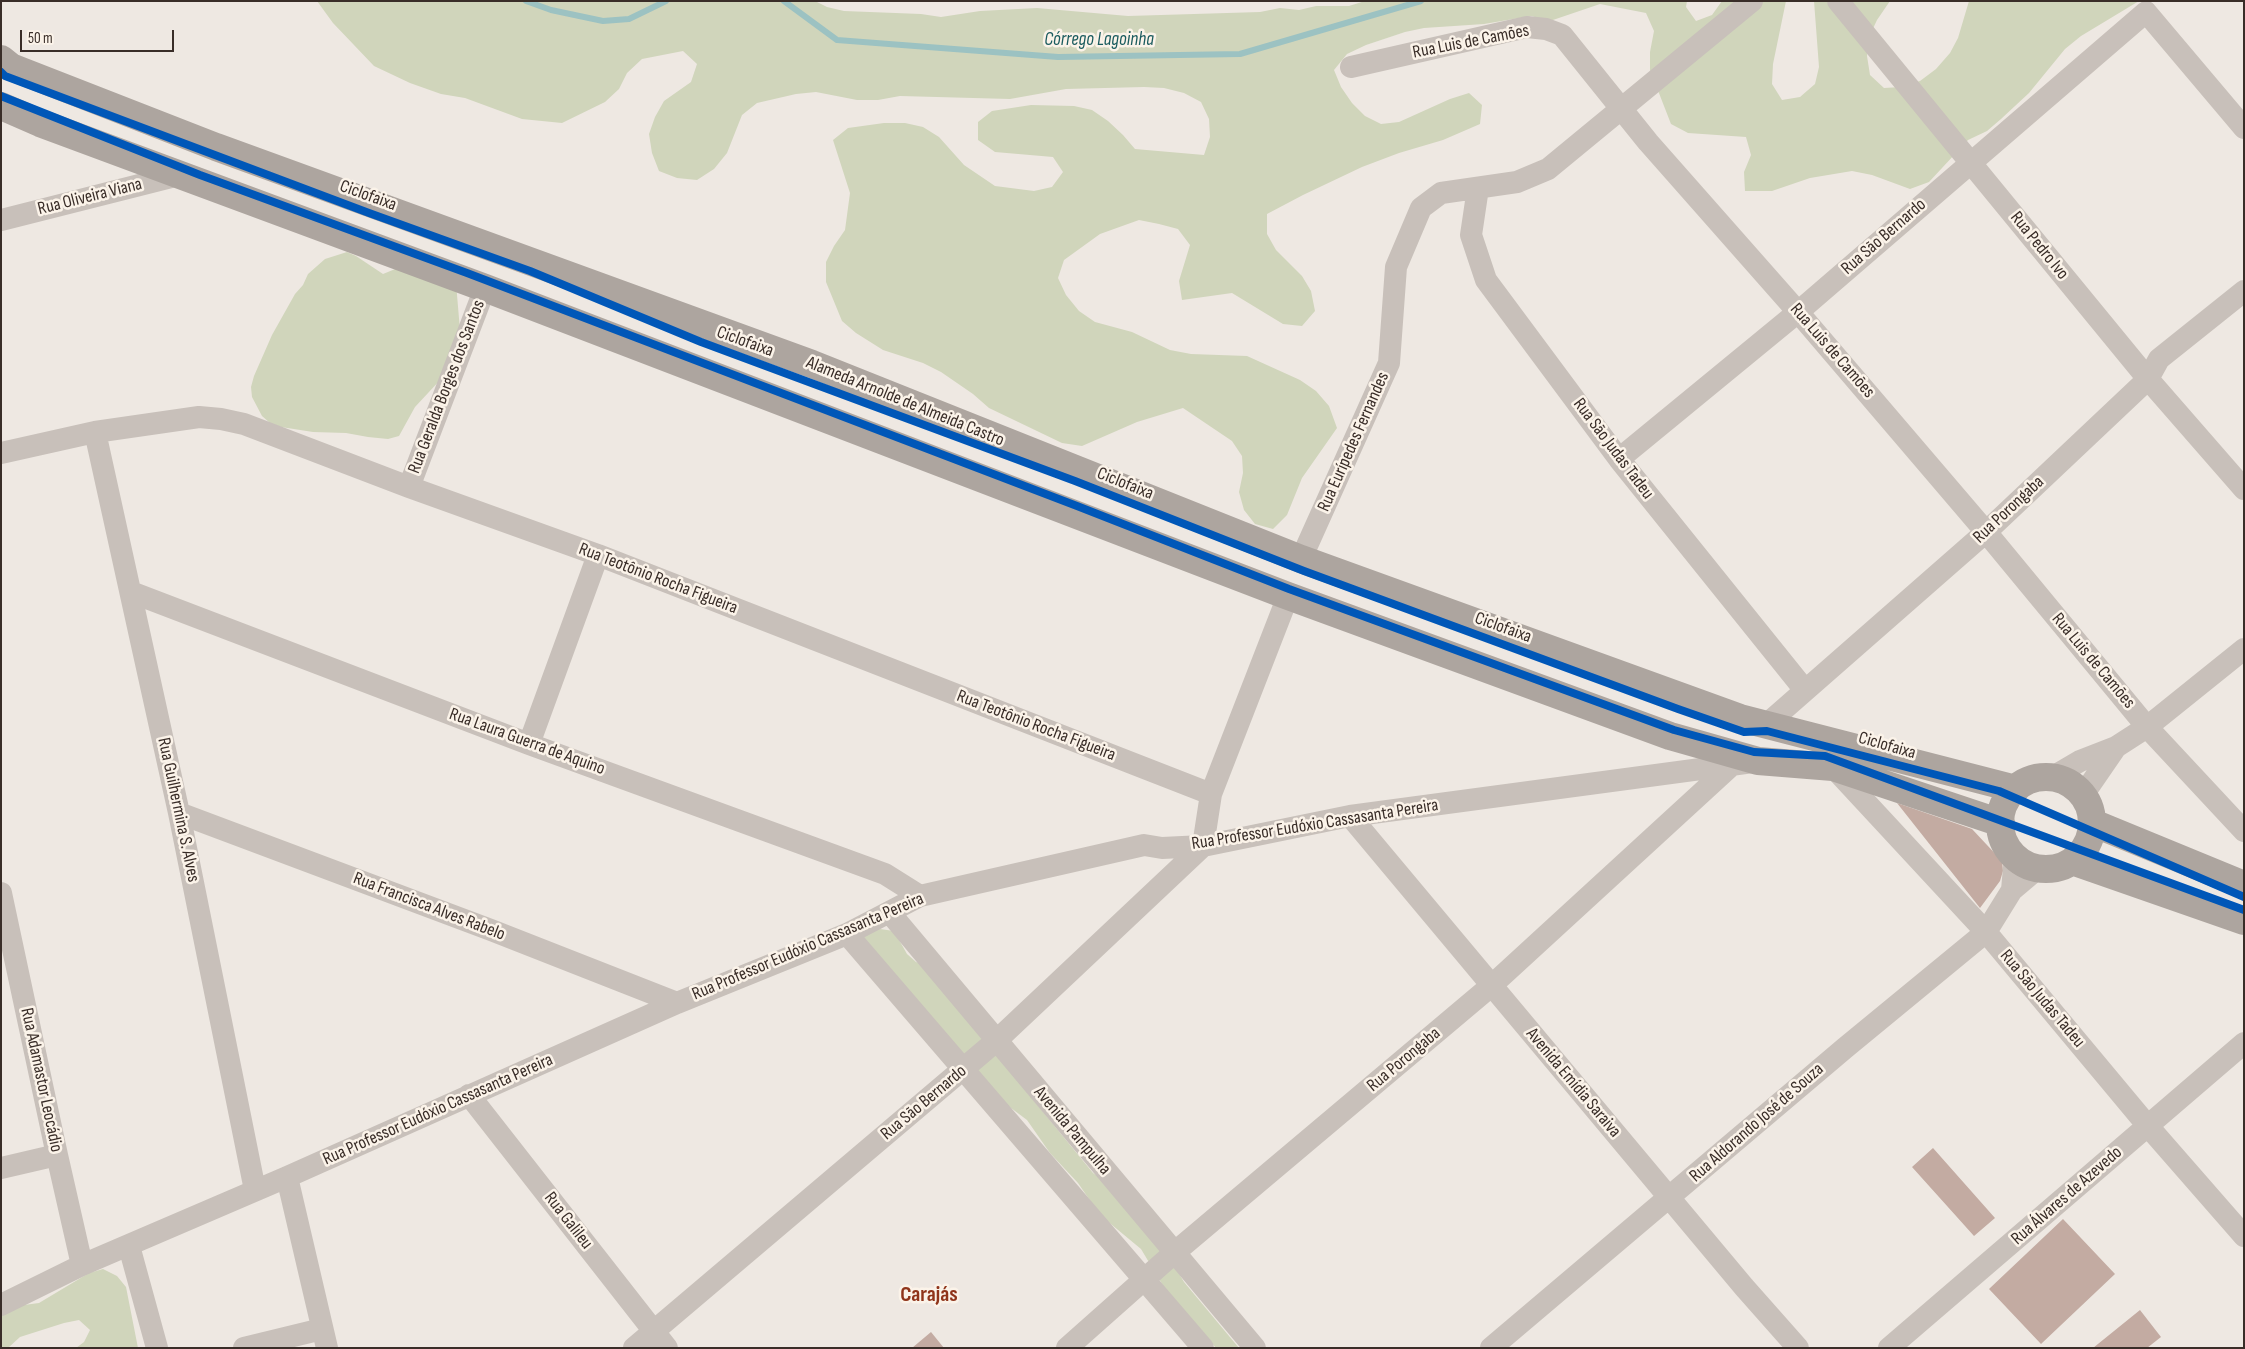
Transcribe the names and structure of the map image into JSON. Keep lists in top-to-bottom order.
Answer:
{
  "streets": {
    "main road": ["Alameda Arnolde de Almeida Castro"],
    "street": [
      "Rua Luis de Camões",
      "Rua Oliveira Viana",
      "Rua São Bernardo",
      "Rua Pedro Ivo",
      "Rua Geralda Borges dos Santos",
      "Rua Eurípedes Fernandes",
      "Rua São Judas Tadeu",
      "Rua Porongaba",
      "Rua Teotônio Rocha Figueira",
      "Rua Laura Guerra de Aquino",
      "Rua Guilhermina S. Alves",
      "Rua Professor Eudóxio Cassasanta Pereira",
      "Rua Francisca Alves Rabelo",
      "Rua Adamastor Leocádio",
      "Avenida Emídia Saraiva",
      "Rua Aldorando José de Souza",
      "Avenida Pampulha",
      "Rua Álvares de Azevedo",
      "Rua Galileu"
    ],
    "cycle path": ["Ciclofaixa"]
  },
  "crossings": [
    ["Rua Luis de Camões", "Rua São Bernardo"],
    ["Rua Luis de Camões", "Rua Eurípedes Fernandes"],
    ["Rua Luis de Camões", "Rua Porongaba"],
    ["Rua São Bernardo", "Rua Pedro Ivo"],
    ["Rua São Bernardo", "Rua São Judas Tadeu"],
    ["Rua São Bernardo", "Rua Professor Eudóxio Cassasanta Pereira"],
    ["Rua São Bernardo", "Avenida Pampulha"],
    ["Rua São Bernardo", "Rua Galileu"],
    ["Rua Pedro Ivo", "Rua Porongaba"],
    ["Rua Geralda Borges dos Santos", "Rua Teotônio Rocha Figueira"],
    ["Alameda Arnolde de Almeida Castro", "Rua Eurípedes Fernandes"],
    ["Alameda Arnolde de Almeida Castro", "Rua Porongaba"],
    ["Alameda Arnolde de Almeida Castro", "Rua Aldorando José de Souza"],
    ["Rua Eurípedes Fernandes", "Rua São Judas Tadeu"],
    ["Rua São Judas Tadeu", "Rua Porongaba"],
    ["Rua São Judas Tadeu", "Rua Aldorando José de Souza"],
    ["Rua São Judas Tadeu", "Rua Álvares de Azevedo"],
    ["Rua Porongaba", "Rua Professor Eudóxio Cassasanta Pereira"],
    ["Rua Porongaba", "Avenida Emídia Saraiva"],
    ["Rua Porongaba", "Avenida Pampulha"],
    ["Rua Teotônio Rocha Figueira", "Rua Guilhermina S. Alves"],
    ["Rua Laura Guerra de Aquino", "Rua Guilhermina S. Alves"],
    ["Rua Laura Guerra de Aquino", "Rua Professor Eudóxio Cassasanta Pereira"],
    ["Rua Guilhermina S. Alves", "Rua Professor Eudóxio Cassasanta Pereira"],
    ["Rua Guilhermina S. Alves", "Rua Francisca Alves Rabelo"],
    ["Rua Professor Eudóxio Cassasanta Pereira", "Rua Francisca Alves Rabelo"],
    ["Rua Professor Eudóxio Cassasanta Pereira", "Rua Adamastor Leocádio"],
    ["Rua Professor Eudóxio Cassasanta Pereira", "Avenida Emídia Saraiva"],
    ["Rua Professor Eudóxio Cassasanta Pereira", "Avenida Pampulha"],
    ["Rua Professor Eudóxio Cassasanta Pereira", "Rua Galileu"],
    ["Avenida Emídia Saraiva", "Rua Aldorando José de Souza"]
  ],
  "districts": ["Carajás"],
  "water": ["Córrego Lagoinha"],
  "scale_bar": "50 m"
}
